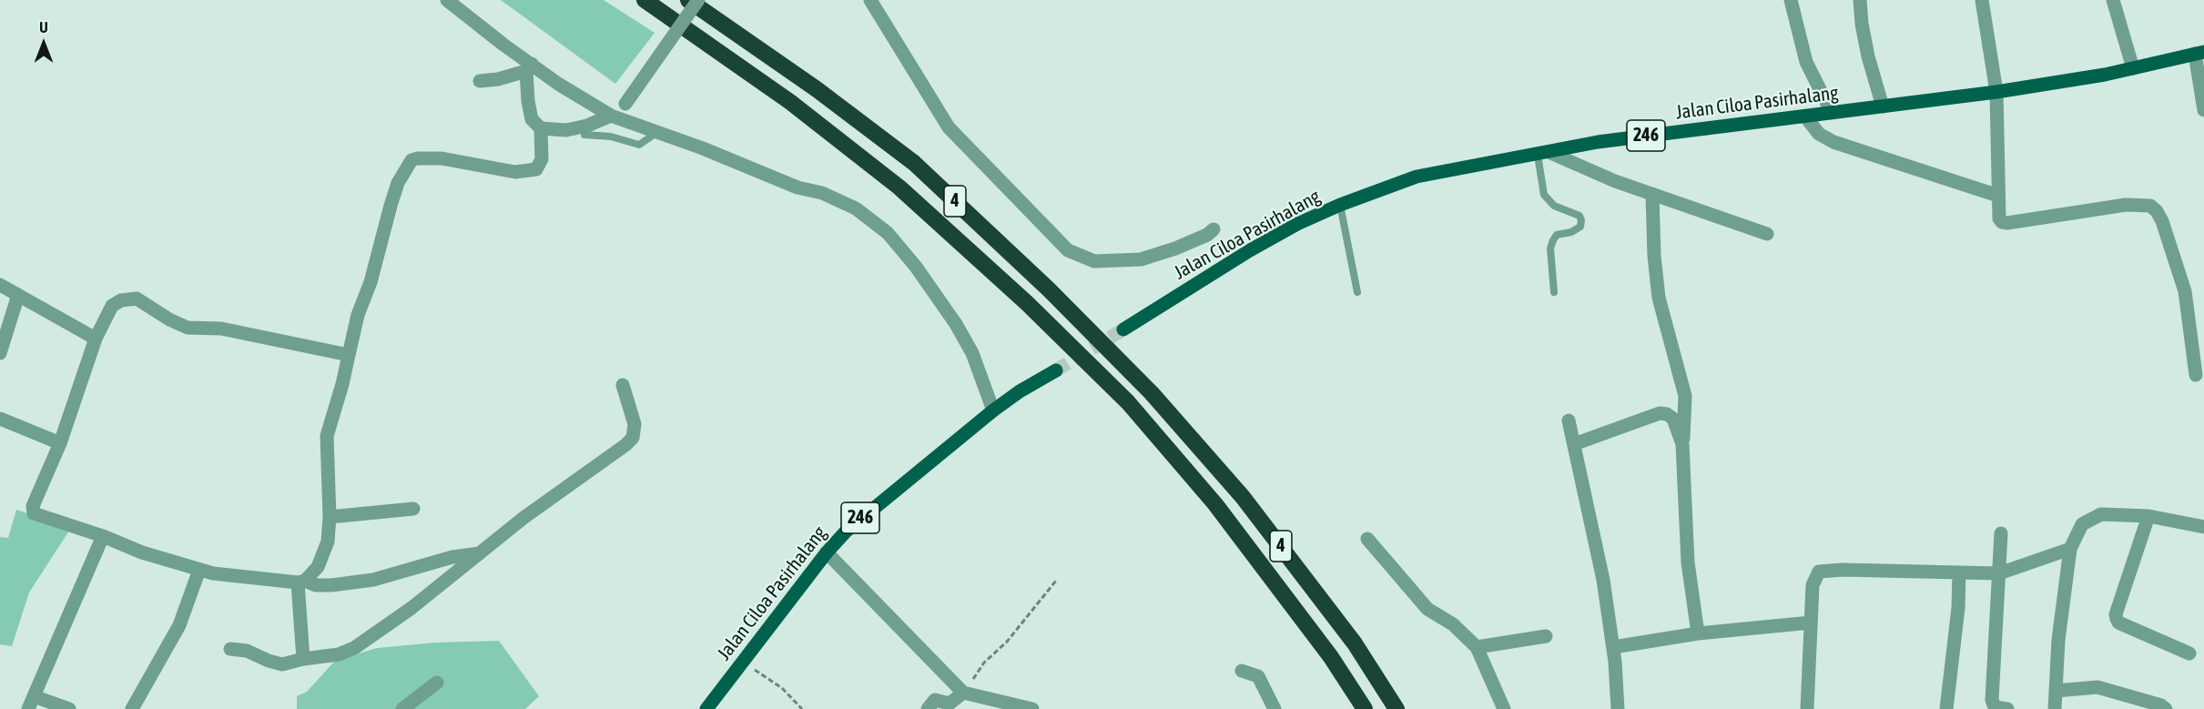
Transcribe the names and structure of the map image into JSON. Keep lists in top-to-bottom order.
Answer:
{
  "streets": {
    "highway": ["4"],
    "main road": ["Jalan Ciloa Pasirhalang", "246"]
  },
  "north": "top"
}
